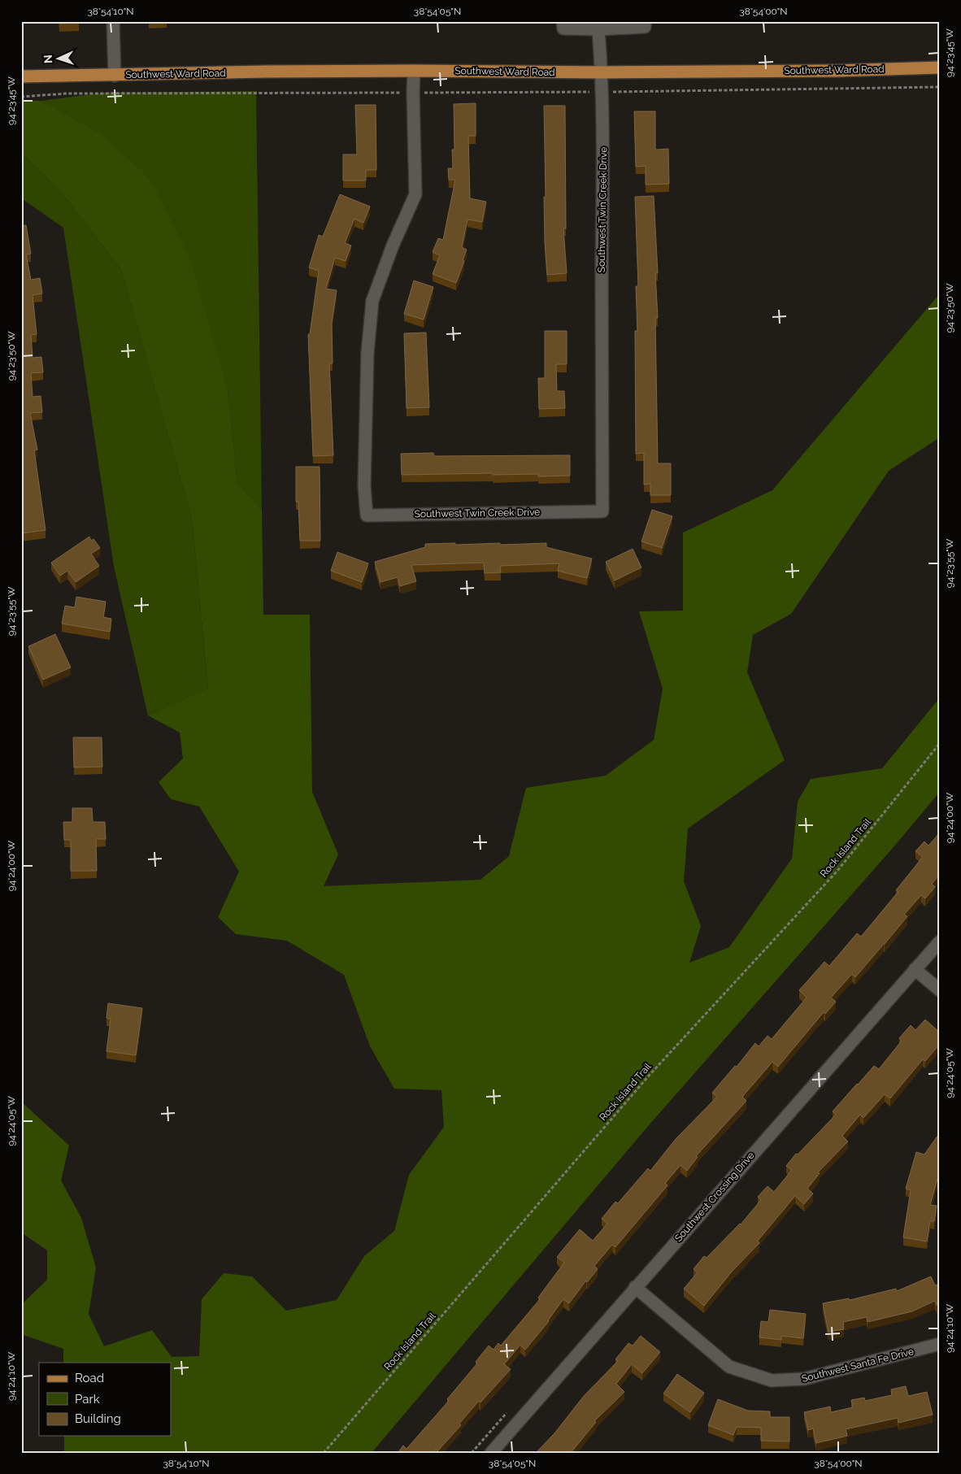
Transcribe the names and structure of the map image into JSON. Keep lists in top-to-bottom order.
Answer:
{
  "streets": {
    "main road": ["Southwest Ward Road"],
    "street": ["Southwest Twin Creek Drive", "Southwest Crossing Drive", "Southwest Santa Fe Drive"],
    "path": ["Rock Island Trail"]
  },
  "crossings": [
    ["Southwest Ward Road", "Southwest Twin Creek Drive"],
    ["Southwest Crossing Drive", "Southwest Santa Fe Drive"]
  ],
  "legend": ["Road", "Park", "Building"],
  "north": "left",
  "coordinates": [
    "38°54'10\"N",
    "38°54'05\"N",
    "38°54'00\"N",
    "94°23'45\"W",
    "94°23'50\"W",
    "94°23'55\"W",
    "94°24'00\"W",
    "94°24'05\"W",
    "94°24'10\"W"
  ]
}
